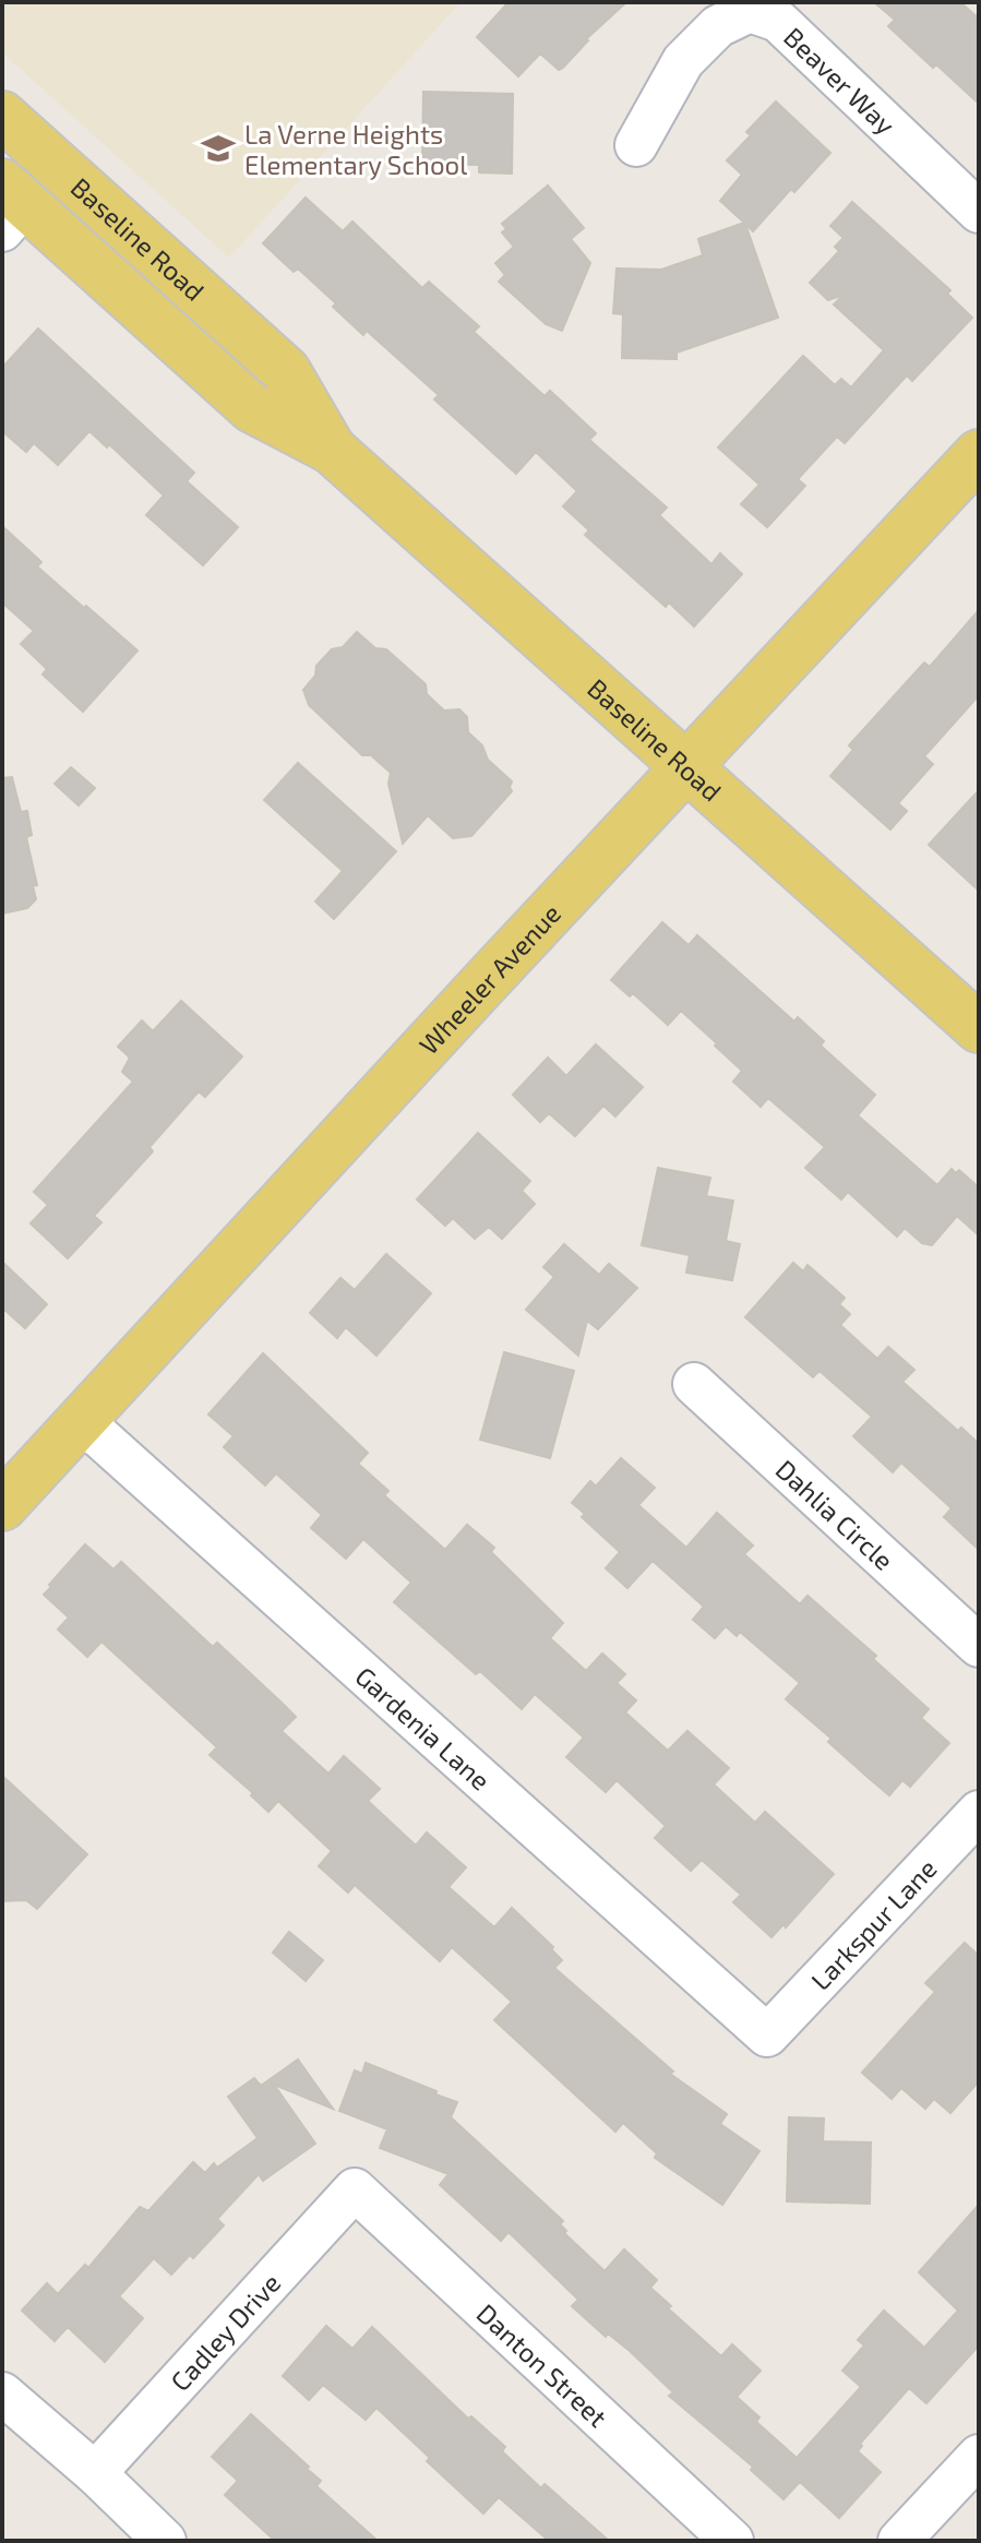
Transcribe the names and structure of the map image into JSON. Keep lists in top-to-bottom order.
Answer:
{
  "streets": {
    "main road": ["Baseline Road", "Wheeler Avenue"],
    "street": [
      "Beaver Way",
      "Dahlia Circle",
      "Gardenia Lane",
      "Larkspur Lane",
      "Cadley Drive",
      "Danton Street"
    ]
  },
  "crossings": [
    ["Baseline Road", "Wheeler Avenue"],
    ["Wheeler Avenue", "Gardenia Lane"],
    ["Gardenia Lane", "Larkspur Lane"],
    ["Cadley Drive", "Danton Street"]
  ],
  "places": {
    "school or university": ["La Verne Heights Elementary School"]
  }
}
